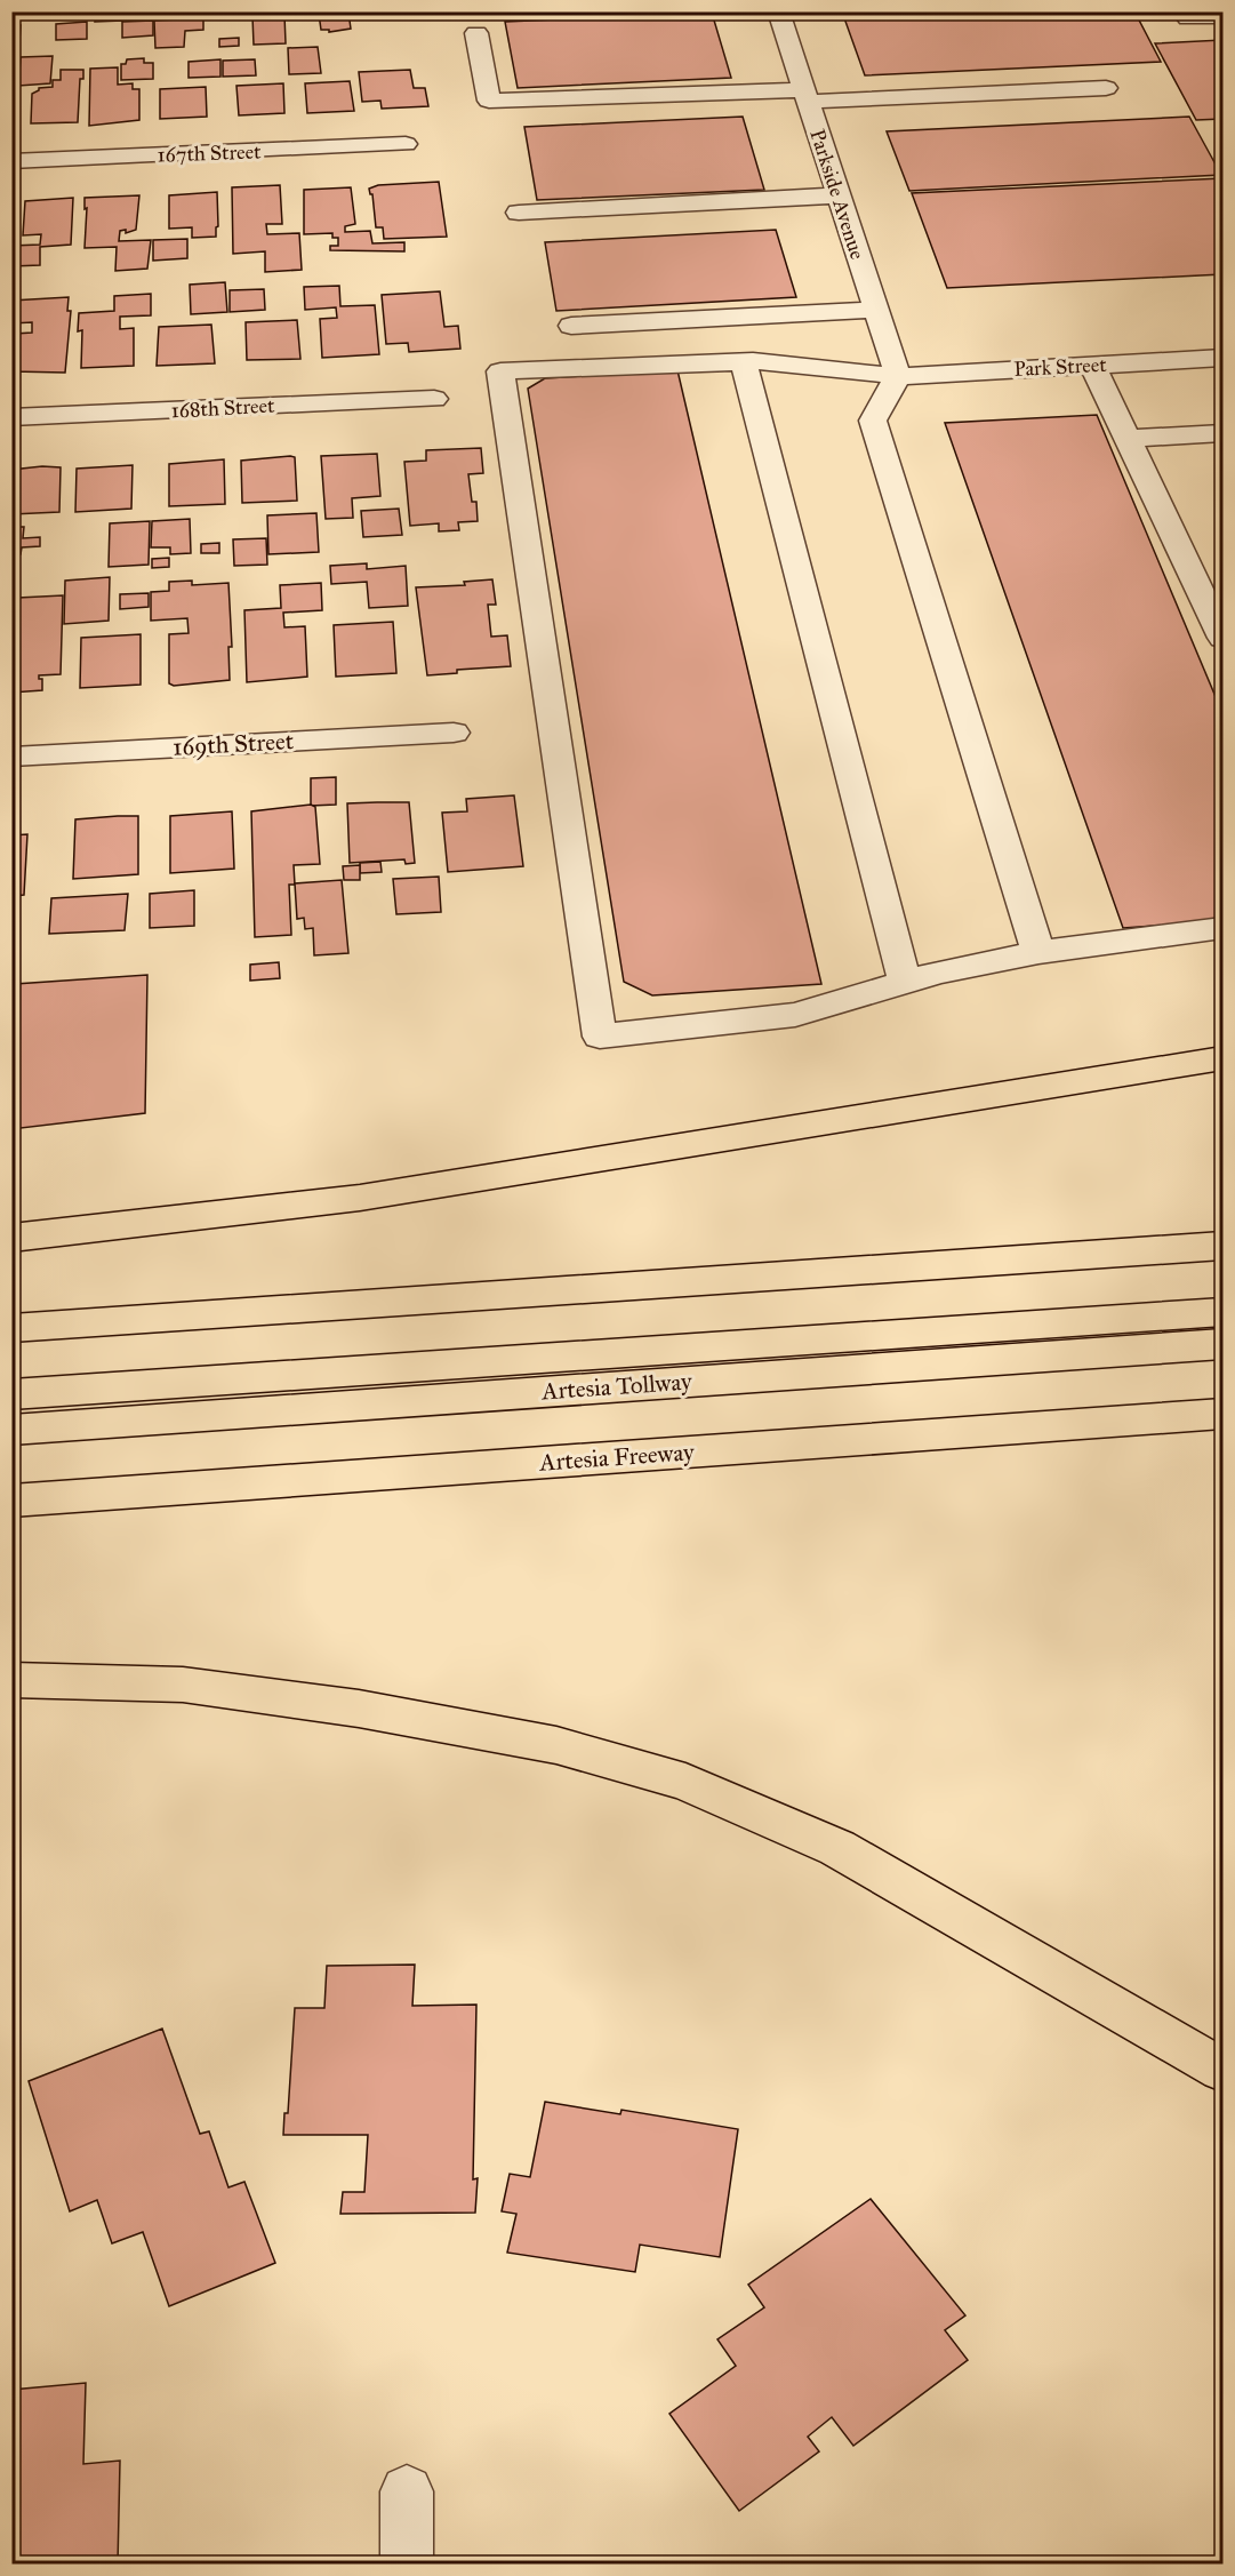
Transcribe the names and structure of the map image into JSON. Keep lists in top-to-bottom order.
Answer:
{
  "streets": {
    "highway": ["Artesia Tollway", "Artesia Freeway"],
    "street": [
      "167th Street",
      "Parkside Avenue",
      "Park Street",
      "168th Street",
      "169th Street"
    ]
  },
  "crossings": [
    ["Parkside Avenue", "Park Street"]
  ]
}
